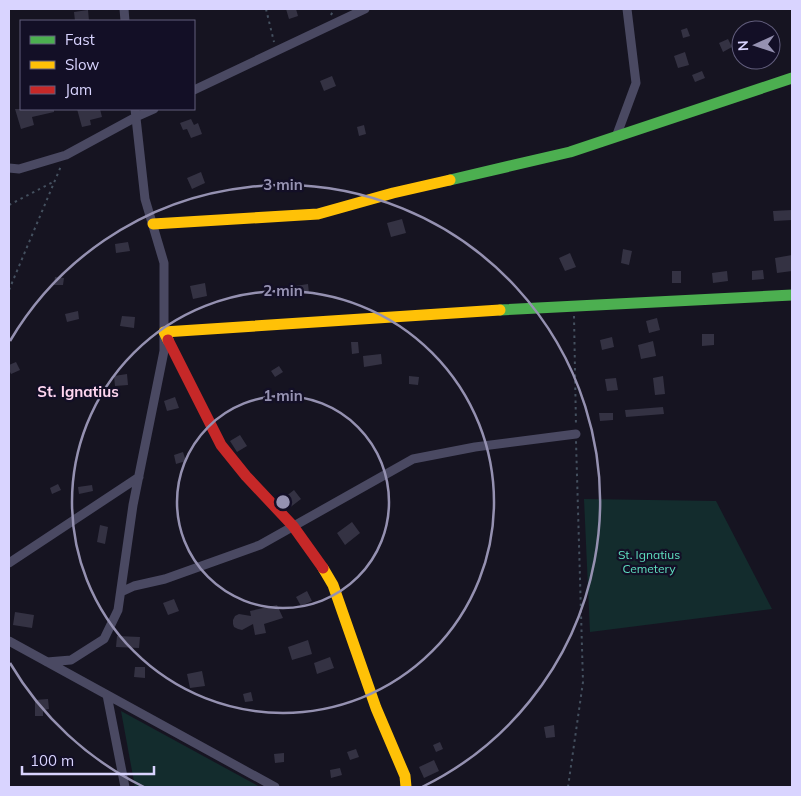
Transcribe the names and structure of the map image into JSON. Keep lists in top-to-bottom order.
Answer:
{
  "districts": ["St. Ignatius"],
  "parks": ["St. Ignatius Cemetery"],
  "legend": ["Fast", "Slow", "Jam"],
  "scale_bar": "100 m",
  "north": "left",
  "rings": ["3 min", "2 min", "1 min"]
}
